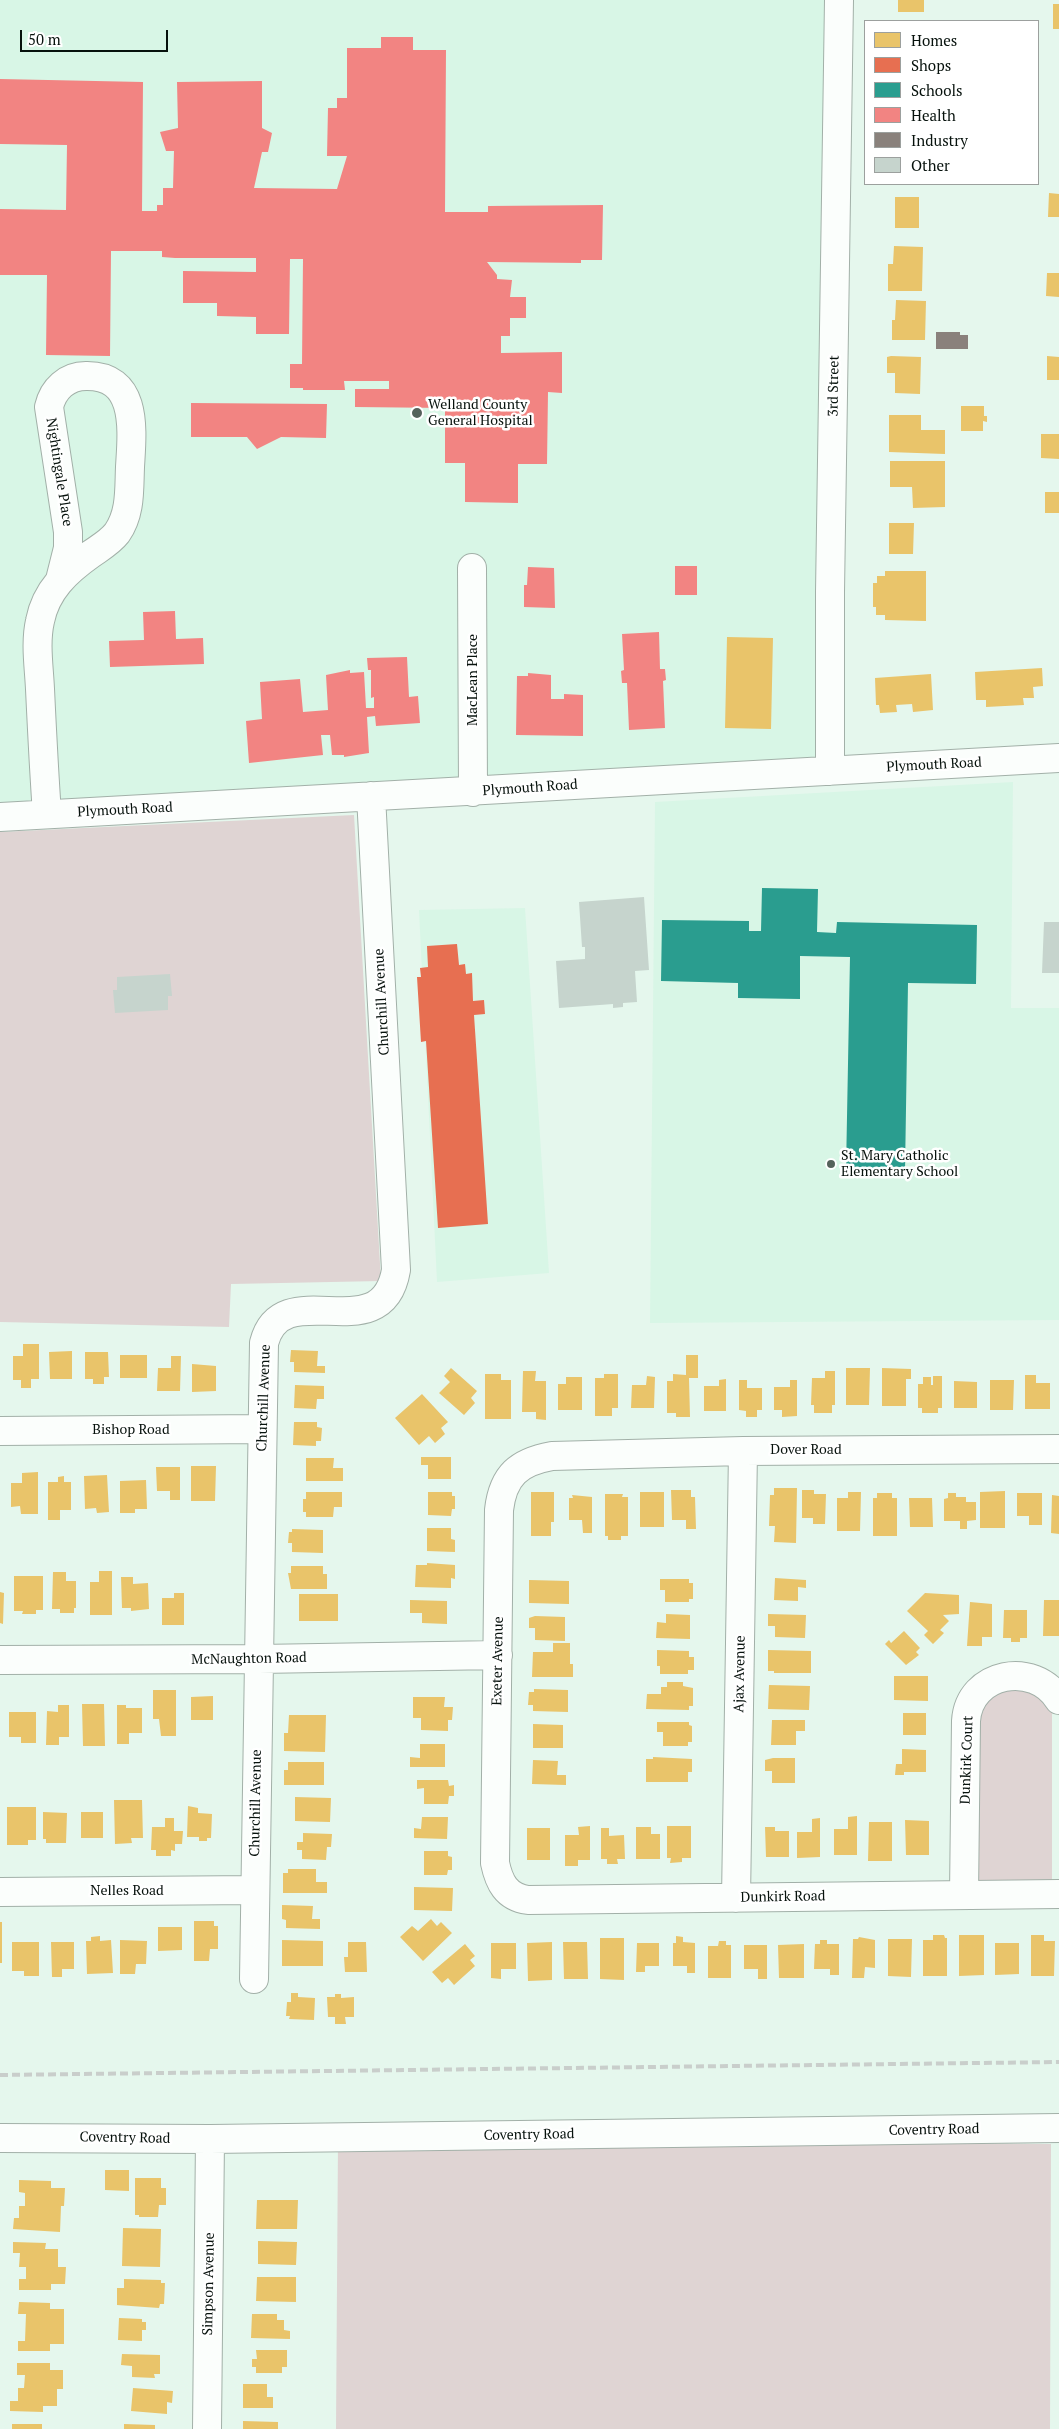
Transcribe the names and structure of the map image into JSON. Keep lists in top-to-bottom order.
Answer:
{
  "streets": {
    "street": [
      "3rd Street",
      "Nightingale Place",
      "MacLean Place",
      "Plymouth Road",
      "Churchill Avenue",
      "Bishop Road",
      "Dover Road",
      "McNaughton Road",
      "Exeter Avenue",
      "Ajax Avenue",
      "Dunkirk Court",
      "Nelles Road",
      "Dunkirk Road",
      "Coventry Road",
      "Simpson Avenue"
    ]
  },
  "crossings": [
    ["3rd Street", "Plymouth Road"],
    ["Nightingale Place", "Plymouth Road"],
    ["MacLean Place", "Plymouth Road"],
    ["Plymouth Road", "Churchill Avenue"],
    ["Churchill Avenue", "Bishop Road"],
    ["Churchill Avenue", "McNaughton Road"],
    ["Churchill Avenue", "Nelles Road"],
    ["Dover Road", "Exeter Avenue"],
    ["Dover Road", "Ajax Avenue"],
    ["McNaughton Road", "Exeter Avenue"],
    ["Exeter Avenue", "Dunkirk Road"],
    ["Ajax Avenue", "Dunkirk Road"],
    ["Dunkirk Court", "Dunkirk Road"],
    ["Coventry Road", "Simpson Avenue"]
  ],
  "places": ["Welland County General Hospital", "St. Mary Catholic Elementary School"],
  "legend": [
    "Homes",
    "Shops",
    "Schools",
    "Health",
    "Industry",
    "Other"
  ],
  "scale_bar": "50 m"
}
